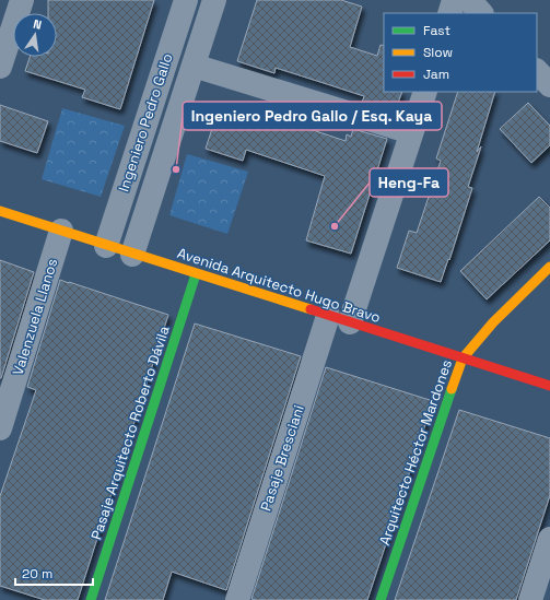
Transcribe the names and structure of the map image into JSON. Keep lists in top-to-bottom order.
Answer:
{
  "streets": {
    "street": [
      "Ingeniero Pedro Gallo",
      "Avenida Arquitecto Hugo Bravo",
      "Valenzuela Llanos",
      "Pasaje Arquitecto Roberto Dávila",
      "Arquitecto Héctor Mardones",
      "Pasaje Bresciani"
    ]
  },
  "crossings": [
    ["Ingeniero Pedro Gallo", "Avenida Arquitecto Hugo Bravo"],
    ["Avenida Arquitecto Hugo Bravo", "Valenzuela Llanos"],
    ["Avenida Arquitecto Hugo Bravo", "Pasaje Arquitecto Roberto Dávila"],
    ["Avenida Arquitecto Hugo Bravo", "Arquitecto Héctor Mardones"],
    ["Avenida Arquitecto Hugo Bravo", "Pasaje Bresciani"]
  ],
  "places": ["Ingeniero Pedro Gallo / Esq. Kaya", "Heng-Fa"],
  "legend": ["Fast", "Slow", "Jam"],
  "scale_bar": "20 m",
  "north": "top"
}
